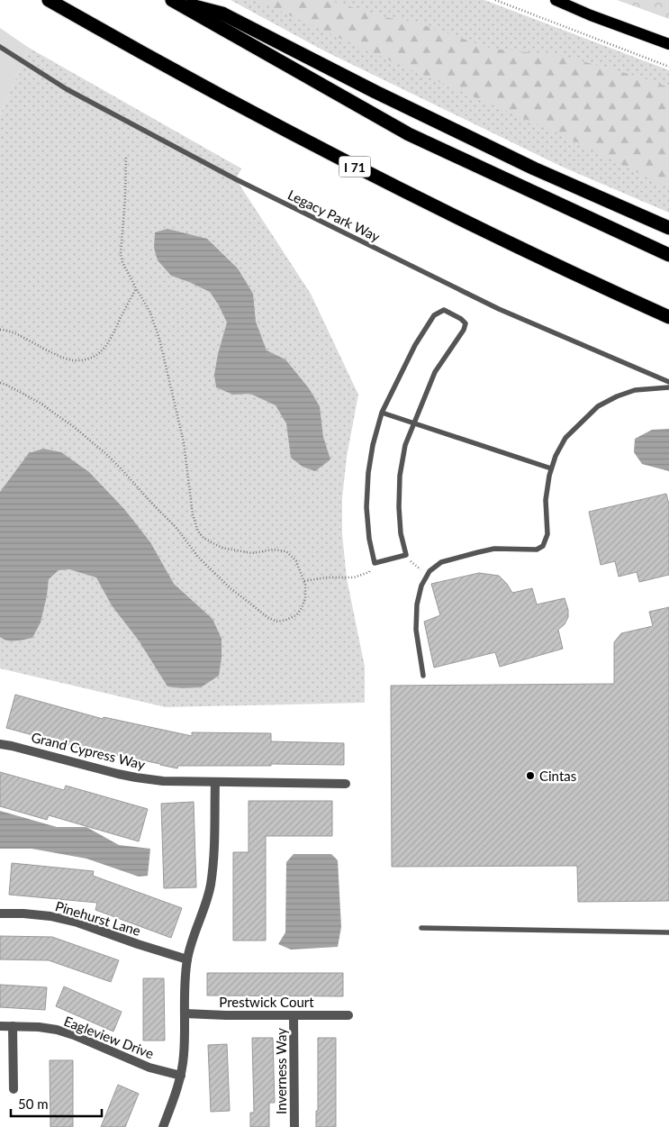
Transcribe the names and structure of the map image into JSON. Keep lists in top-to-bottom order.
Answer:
{
  "streets": {
    "highway": ["I 71"],
    "street": [
      "Grand Cypress Way",
      "Pinehurst Lane",
      "Prestwick Court",
      "Eagleview Drive",
      "Inverness Way"
    ],
    "lane": ["Legacy Park Way"]
  },
  "crossings": [
    ["Prestwick Court", "Inverness Way"]
  ],
  "places": ["Cintas"],
  "scale_bar": "50 m"
}
